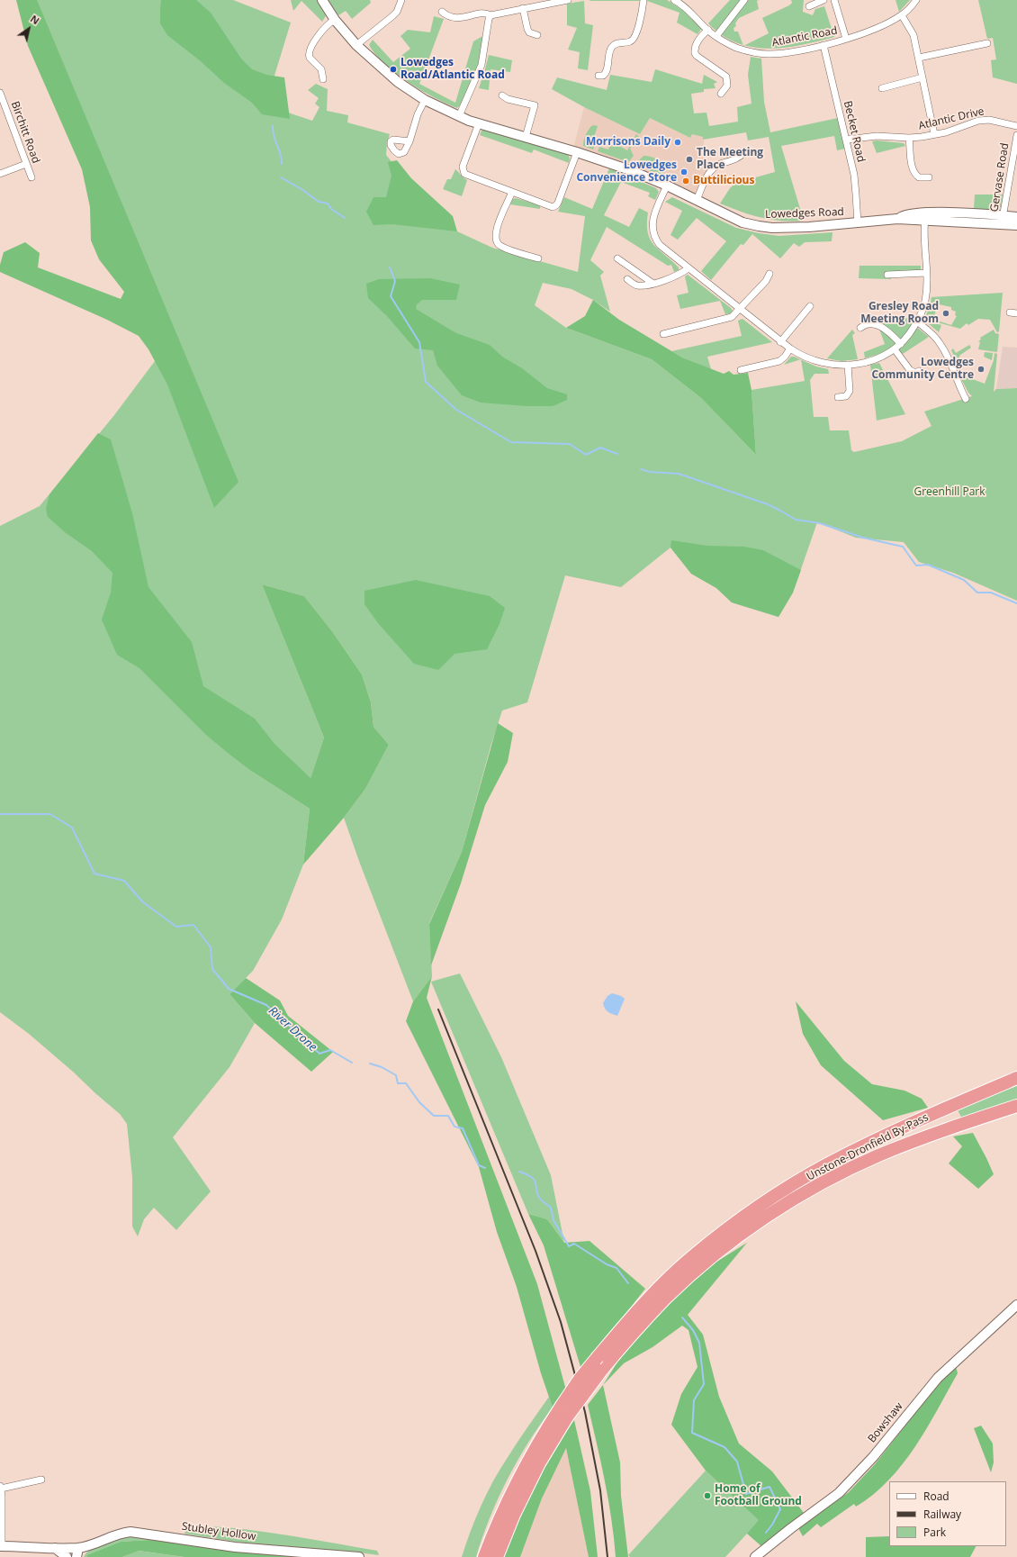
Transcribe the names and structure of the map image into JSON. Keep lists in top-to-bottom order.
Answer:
{
  "streets": {
    "highway": ["Unstone-Dronfield By-Pass"],
    "street": [
      "Atlantic Road",
      "Atlantic Drive",
      "Becket Road",
      "Birchitt Road",
      "Gervase Road",
      "Lowedges Road",
      "Bowshaw",
      "Stubley Hollow"
    ]
  },
  "crossings": [
    ["Atlantic Road", "Becket Road"],
    ["Atlantic Drive", "Becket Road"],
    ["Becket Road", "Lowedges Road"],
    ["Gervase Road", "Lowedges Road"]
  ],
  "water": ["River Drone"],
  "parks": ["Greenhill Park"],
  "places": [
    "Lowedges Road/Atlantic Road",
    "Morrisons Daily",
    "The Meeting Place",
    "Lowedges Convenience Store",
    "Buttilicious",
    "Gresley Road Meeting Room",
    "Lowedges Community Centre",
    "Home of Football Ground"
  ],
  "legend": ["Road", "Railway", "Park"],
  "north": "top right"
}
